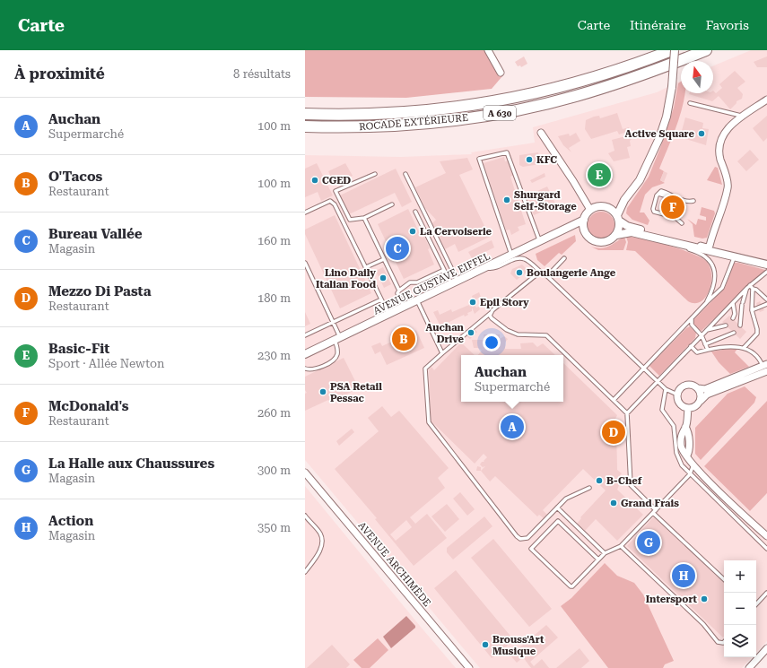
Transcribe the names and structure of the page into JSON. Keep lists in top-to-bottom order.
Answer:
{
  "streets": {
    "highway": ["A 630", "ROCADE EXTÉRIEURE"],
    "street": ["AVENUE GUSTAVE EIFFEL", "AVENUE ARCHIMÈDE"]
  },
  "places": [
    "Active Square",
    "KFC",
    "CGED",
    "Shurgard Self-Storage",
    "La Cervoiserie",
    "Boulangerie Ange",
    "Lino Daily Italian Food",
    "Epil Story",
    "Auchan Drive",
    "PSA Retail Pessac",
    "B-Chef",
    "Grand Frais",
    "Intersport",
    "Brouss'Art Musique"
  ],
  "north": "top",
  "page": {
    "header": "Carte",
    "nav": ["Carte", "Itinéraire", "Favoris"],
    "heading": ["À proximité", "8 résultats"],
    "list": [
      {
        "mark": "A",
        "name": "Auchan",
        "note": "Supermarché",
        "value": "100 m"
      },
      {
        "mark": "B",
        "name": "O'Tacos",
        "note": "Restaurant",
        "value": "100 m"
      },
      {
        "mark": "C",
        "name": "Bureau Vallée",
        "note": "Magasin",
        "value": "160 m"
      },
      {
        "mark": "D",
        "name": "Mezzo Di Pasta",
        "note": "Restaurant",
        "value": "180 m"
      },
      {
        "mark": "E",
        "name": "Basic-Fit",
        "note": "Sport · Allée Newton",
        "value": "230 m"
      },
      {
        "mark": "F",
        "name": "McDonald's",
        "note": "Restaurant",
        "value": "260 m"
      },
      {
        "mark": "G",
        "name": "La Halle aux Chaussures",
        "note": "Magasin",
        "value": "300 m"
      },
      {
        "mark": "H",
        "name": "Action",
        "note": "Magasin",
        "value": "350 m"
      }
    ],
    "pins": [
      "E",
      "F",
      "C",
      "B",
      "A",
      "D",
      "G",
      "H"
    ],
    "popup": ["Auchan", "Supermarché"],
    "map_buttons": ["+", "−"]
  }
}
